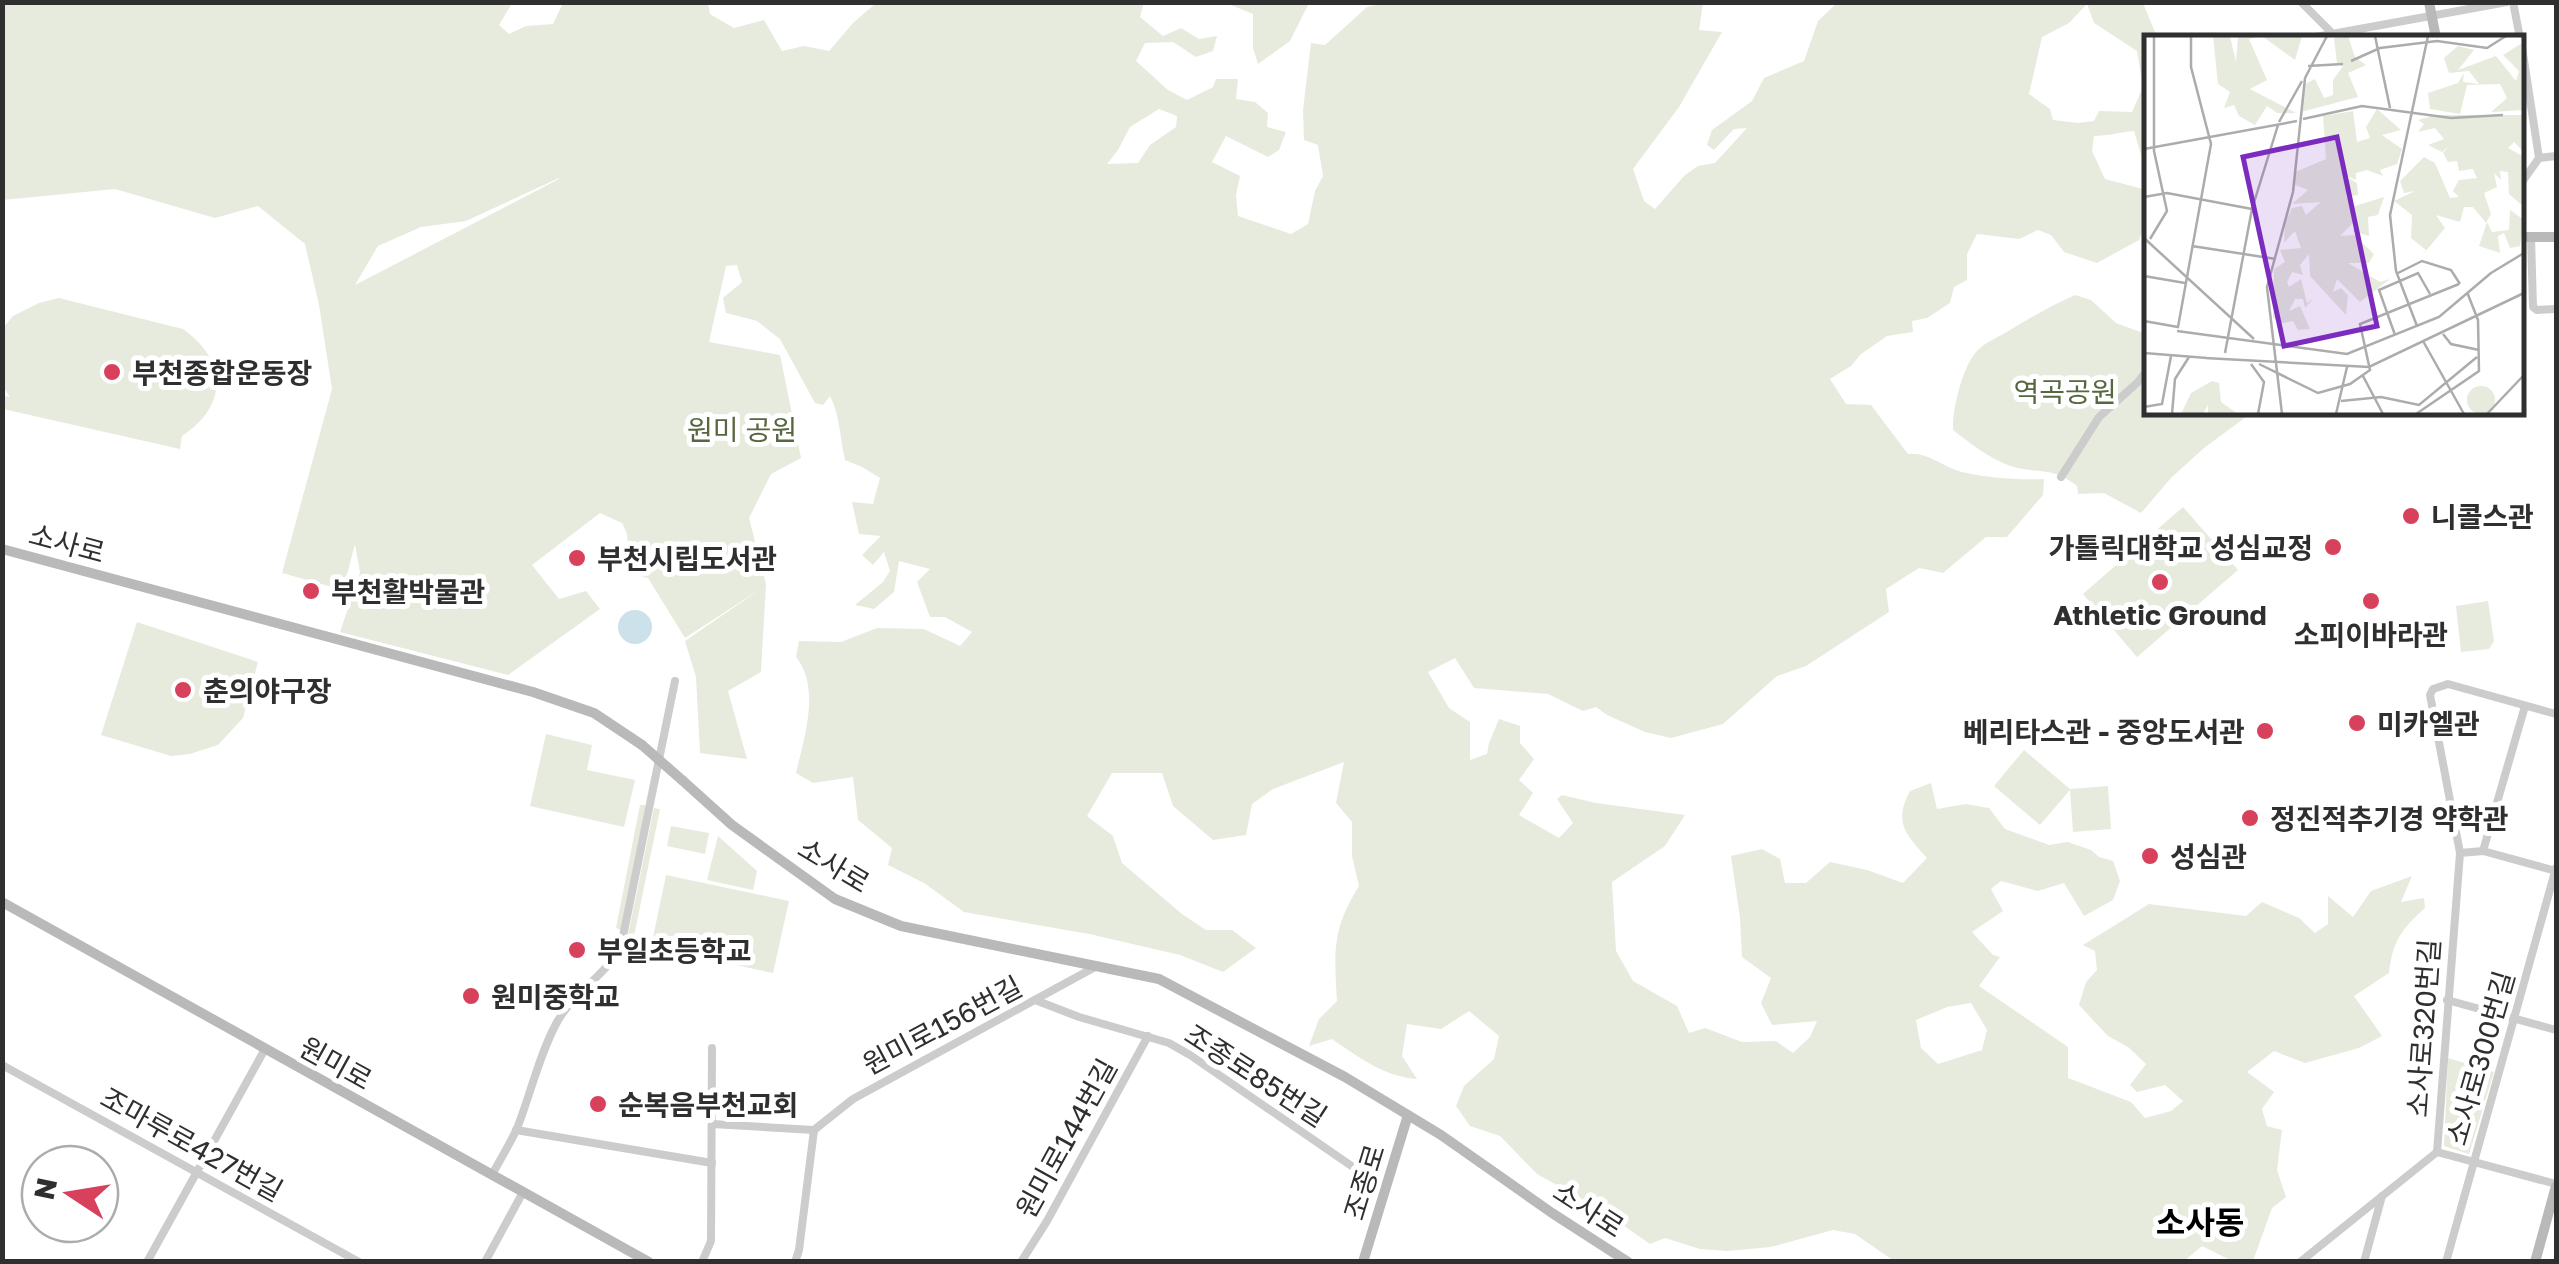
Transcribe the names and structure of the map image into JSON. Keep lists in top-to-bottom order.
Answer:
{
  "streets": {
    "street": [
      "소사로",
      "원미로156번길",
      "소사로320번길",
      "소사로300번길",
      "원미로",
      "조종로85번길",
      "원미로144번길",
      "조마루로427번길",
      "조종로"
    ]
  },
  "crossings": [
    ["소사로", "원미로156번길"],
    ["소사로", "조종로"],
    ["원미로156번길", "조종로85번길"],
    ["조종로85번길", "원미로144번길"],
    ["조종로85번길", "조종로"]
  ],
  "districts": ["소사동"],
  "parks": ["역곡공원", "원미 공원"],
  "places": [
    "부천종합운동장",
    "니콜스관",
    "가톨릭대학교 성심교정",
    "부천시립도서관",
    "Athletic Ground",
    "부천활박물관",
    "소피이바라관",
    "춘의야구장",
    "미카엘관",
    "베리타스관 - 중앙도서관",
    "정진적추기경 약학관",
    "성심관",
    "부일초등학교",
    "원미중학교",
    "순복음부천교회"
  ],
  "north": "left"
}
